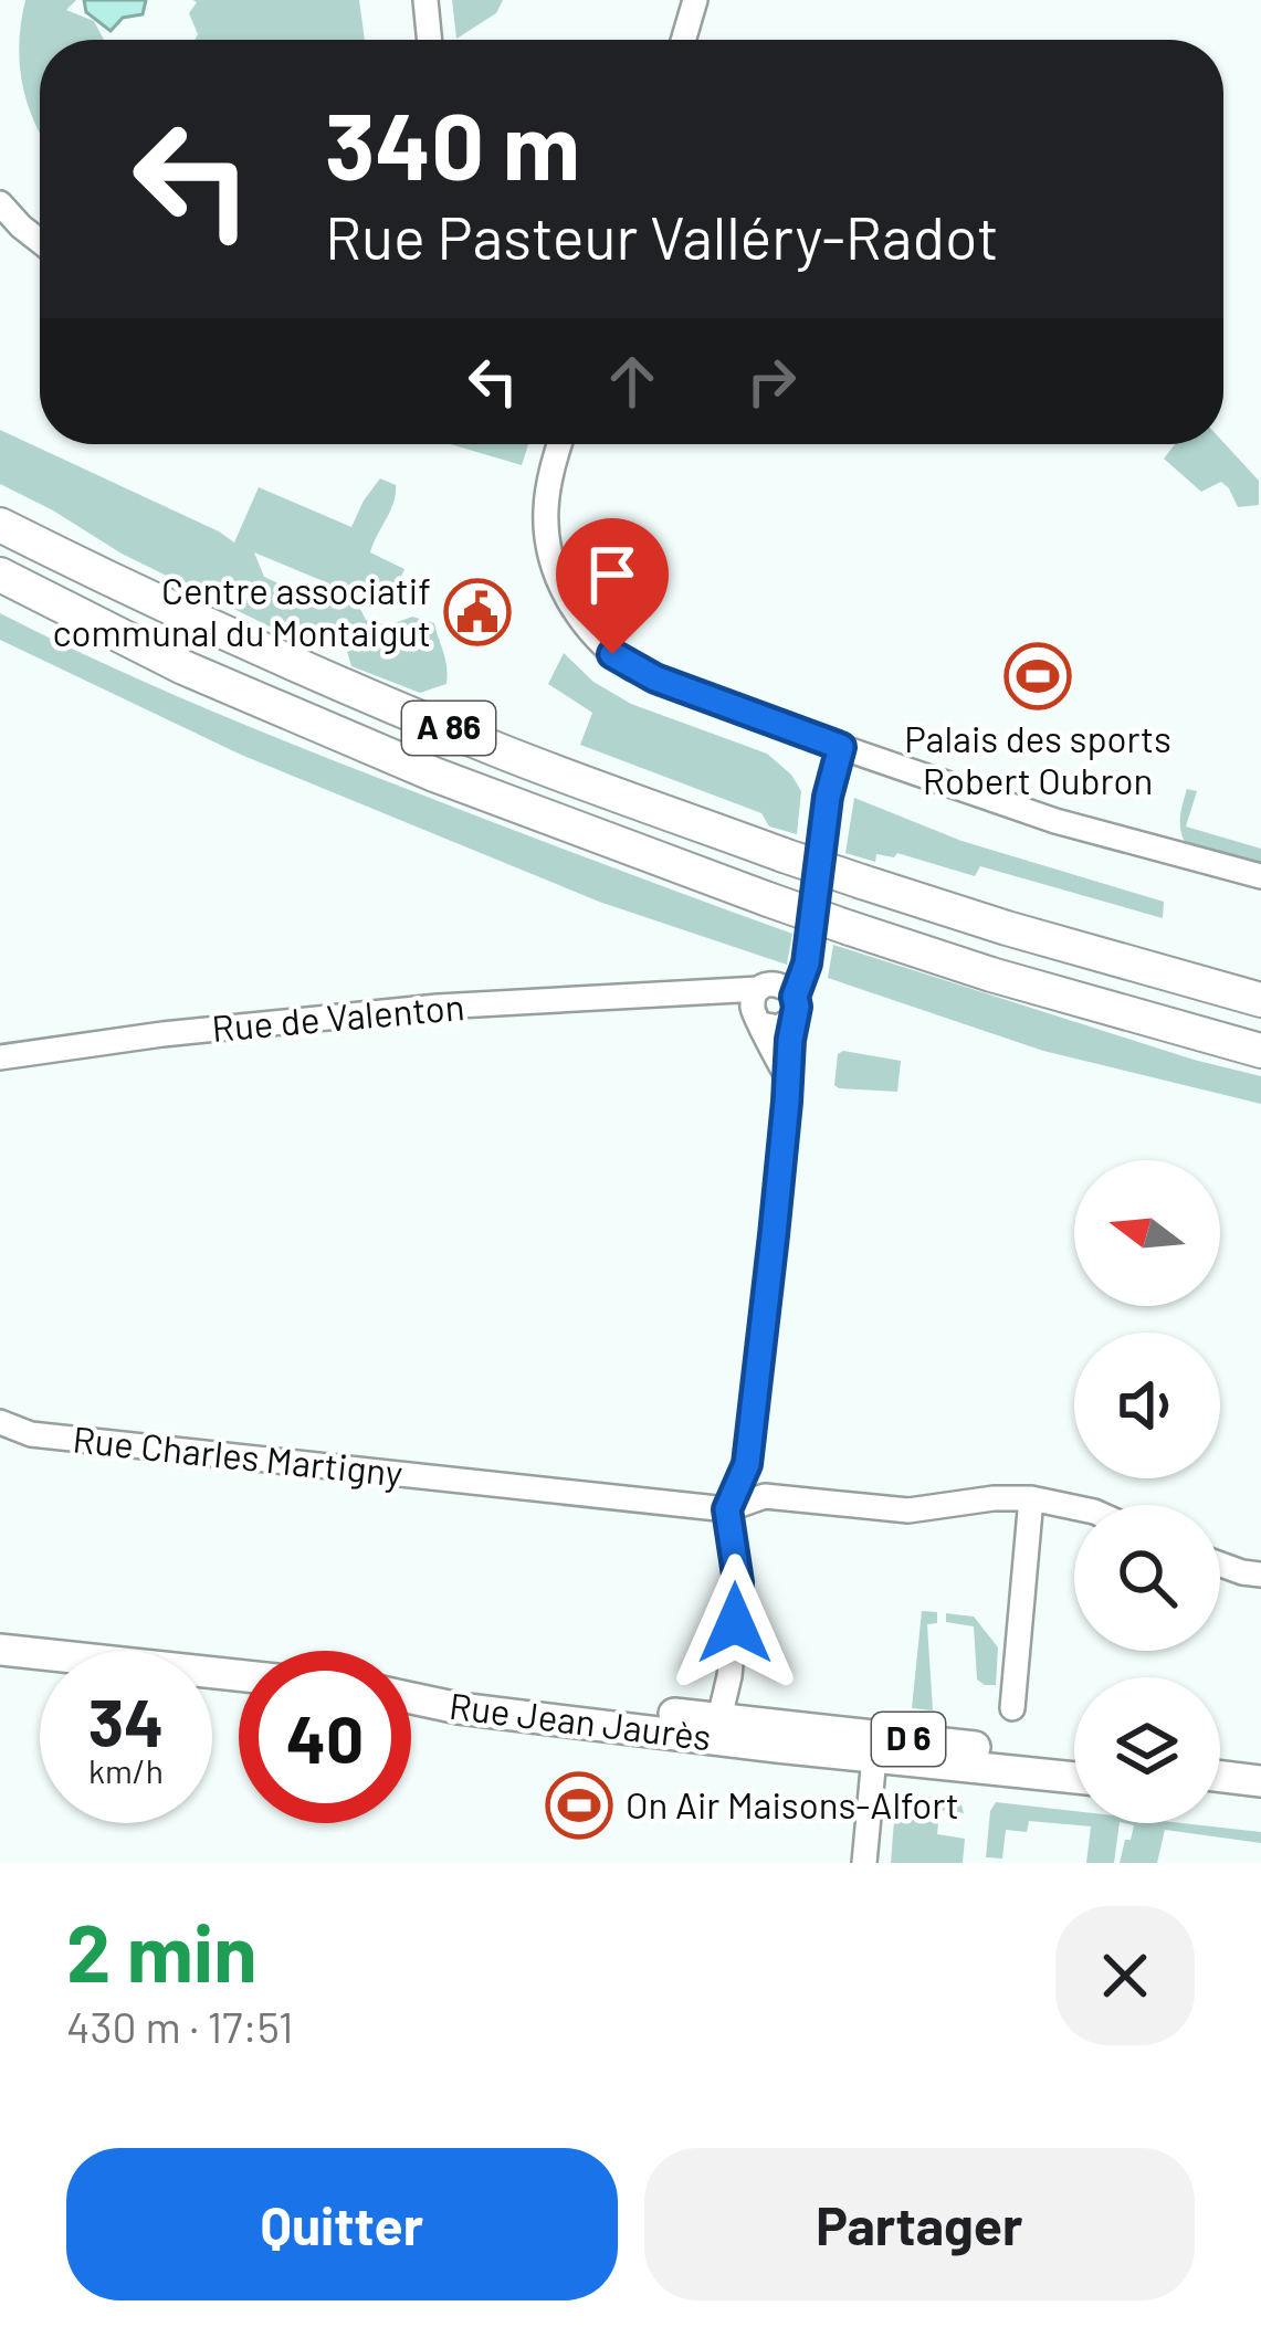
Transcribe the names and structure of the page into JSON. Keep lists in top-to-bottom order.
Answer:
{
  "streets": {
    "highway": ["A 86"],
    "main road": ["Rue Jean Jaurès", "D 6"],
    "street": ["Rue de Valenton", "Rue Charles Martigny"]
  },
  "crossings": [
    ["Rue Jean Jaurès", "D 6"]
  ],
  "places": {
    "public building": ["Centre associatif communal du Montaigut"],
    "sports": ["Palais des sports Robert Oubron", "On Air Maisons-Alfort"]
  },
  "north": "left",
  "page": {
    "turn": ["340 m", "Rue Pasteur Valléry-Radot"],
    "speed": "34 km/h",
    "limit": "40",
    "heading": ["2 min", "430 m · 17:51"],
    "buttons": ["Quitter", "Partager"]
  }
}
